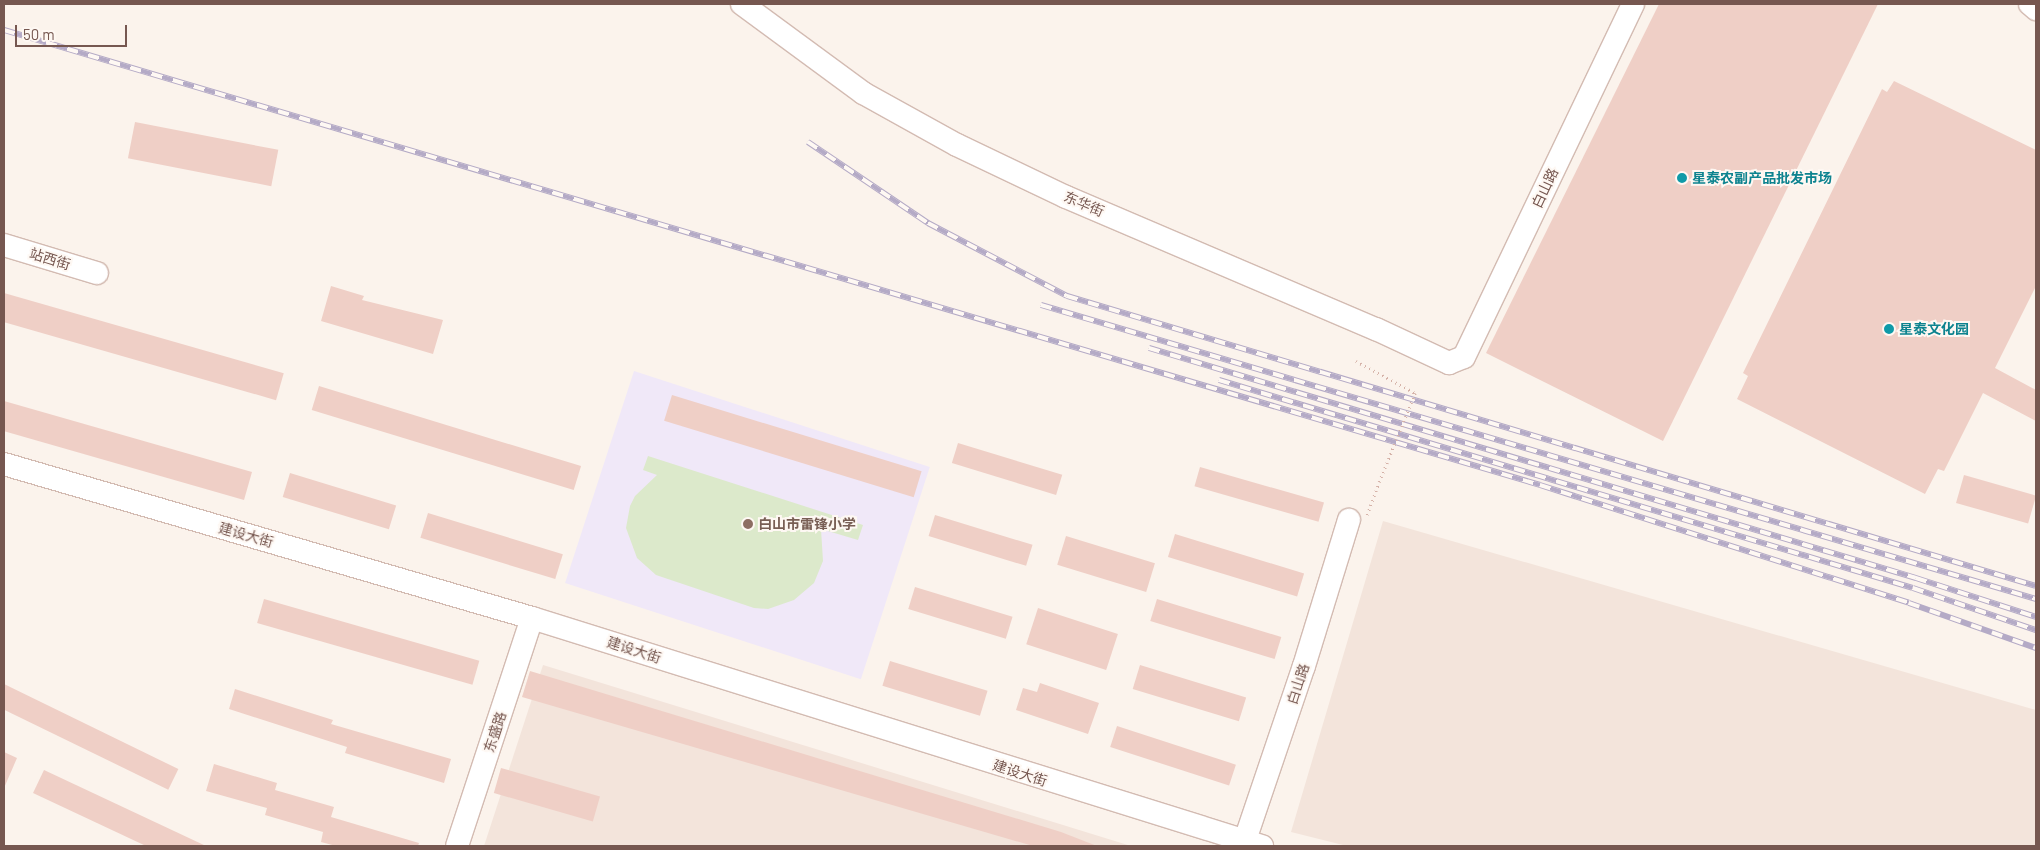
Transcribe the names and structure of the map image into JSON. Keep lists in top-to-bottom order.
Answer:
{
  "streets": {
    "street": [
      "白山路",
      "东华街",
      "站西街",
      "建设大街",
      "东盛路"
    ]
  },
  "crossings": [
    ["白山路", "东华街"],
    ["白山路", "建设大街"],
    ["建设大街", "东盛路"]
  ],
  "places": ["星泰农副产品批发市场", "星泰文化园", "白山市雷锋小学"],
  "scale_bar": "50 m"
}
